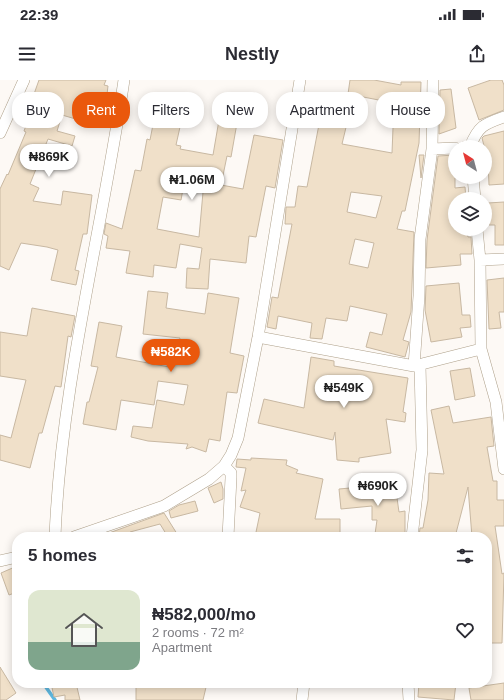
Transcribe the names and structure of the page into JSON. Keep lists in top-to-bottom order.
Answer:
{
  "north": "top left",
  "page": {
    "status": "22:39",
    "header": "Nestly",
    "chip": [
      "Buy",
      "Rent",
      "Filters",
      "New",
      "Apartment",
      "House"
    ],
    "price": [
      "₦869K",
      "₦1.06M",
      "₦582K",
      "₦549K",
      "₦690K"
    ],
    "heading": "5 homes",
    "list": [
      {
        "name": "₦582,000/mo",
        "note": "2 rooms · 72 m² · Apartment"
      }
    ]
  }
}
